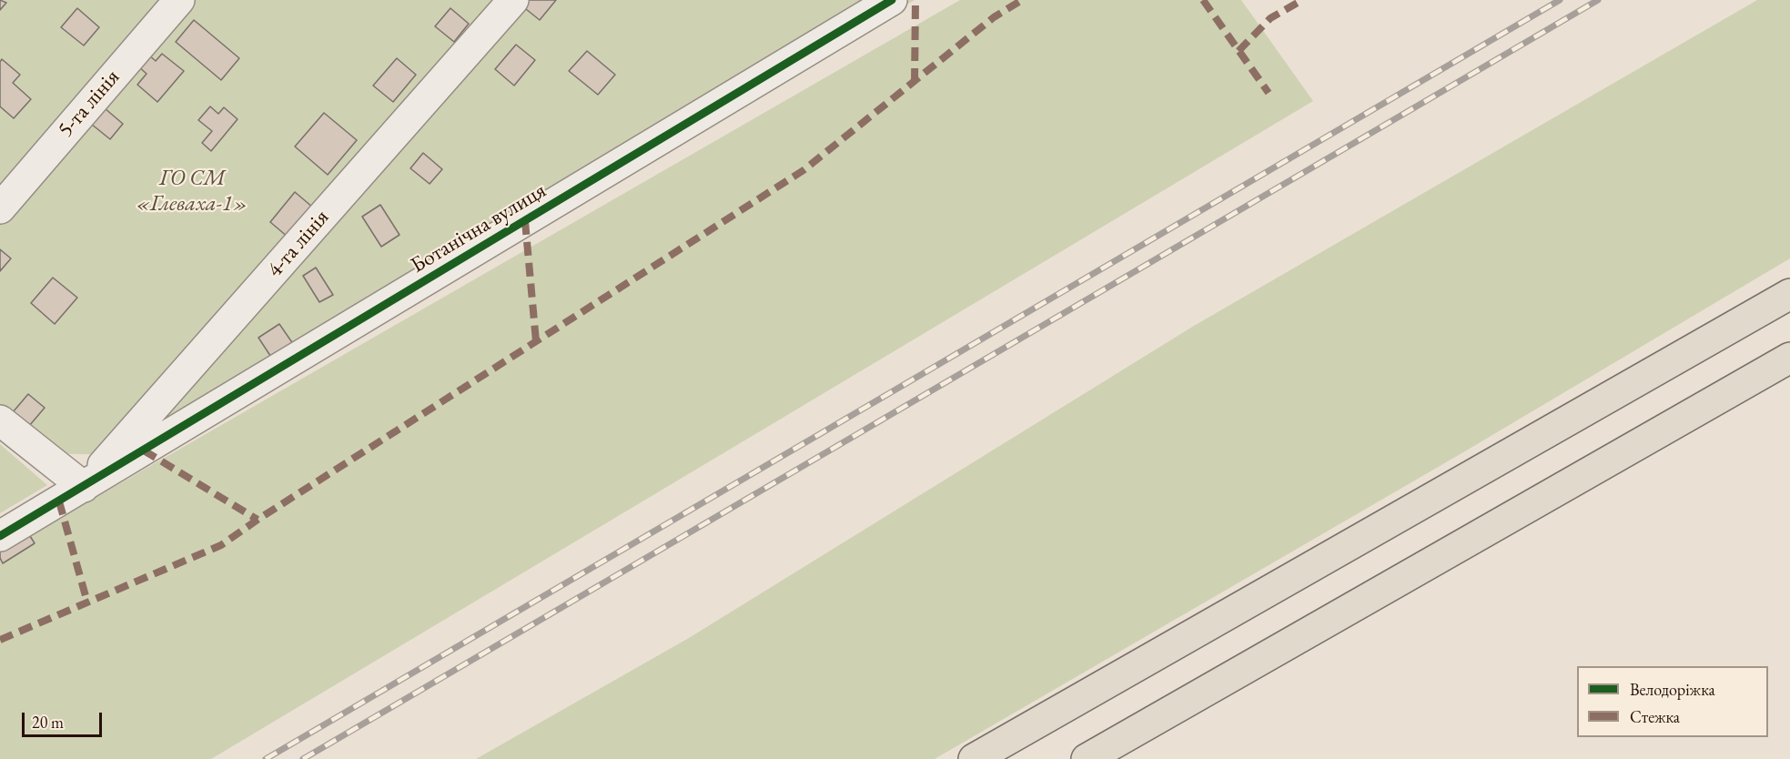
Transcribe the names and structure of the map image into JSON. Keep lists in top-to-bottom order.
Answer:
{
  "streets": {
    "street": ["5-та лінія", "Ботанічна вулиця", "4-та лінія"]
  },
  "crossings": [
    ["Ботанічна вулиця", "4-та лінія"]
  ],
  "parks": ["ГО СМ «Глеваха-1»"],
  "legend": ["Велодоріжка", "Стежка"],
  "scale_bar": "20 m"
}
